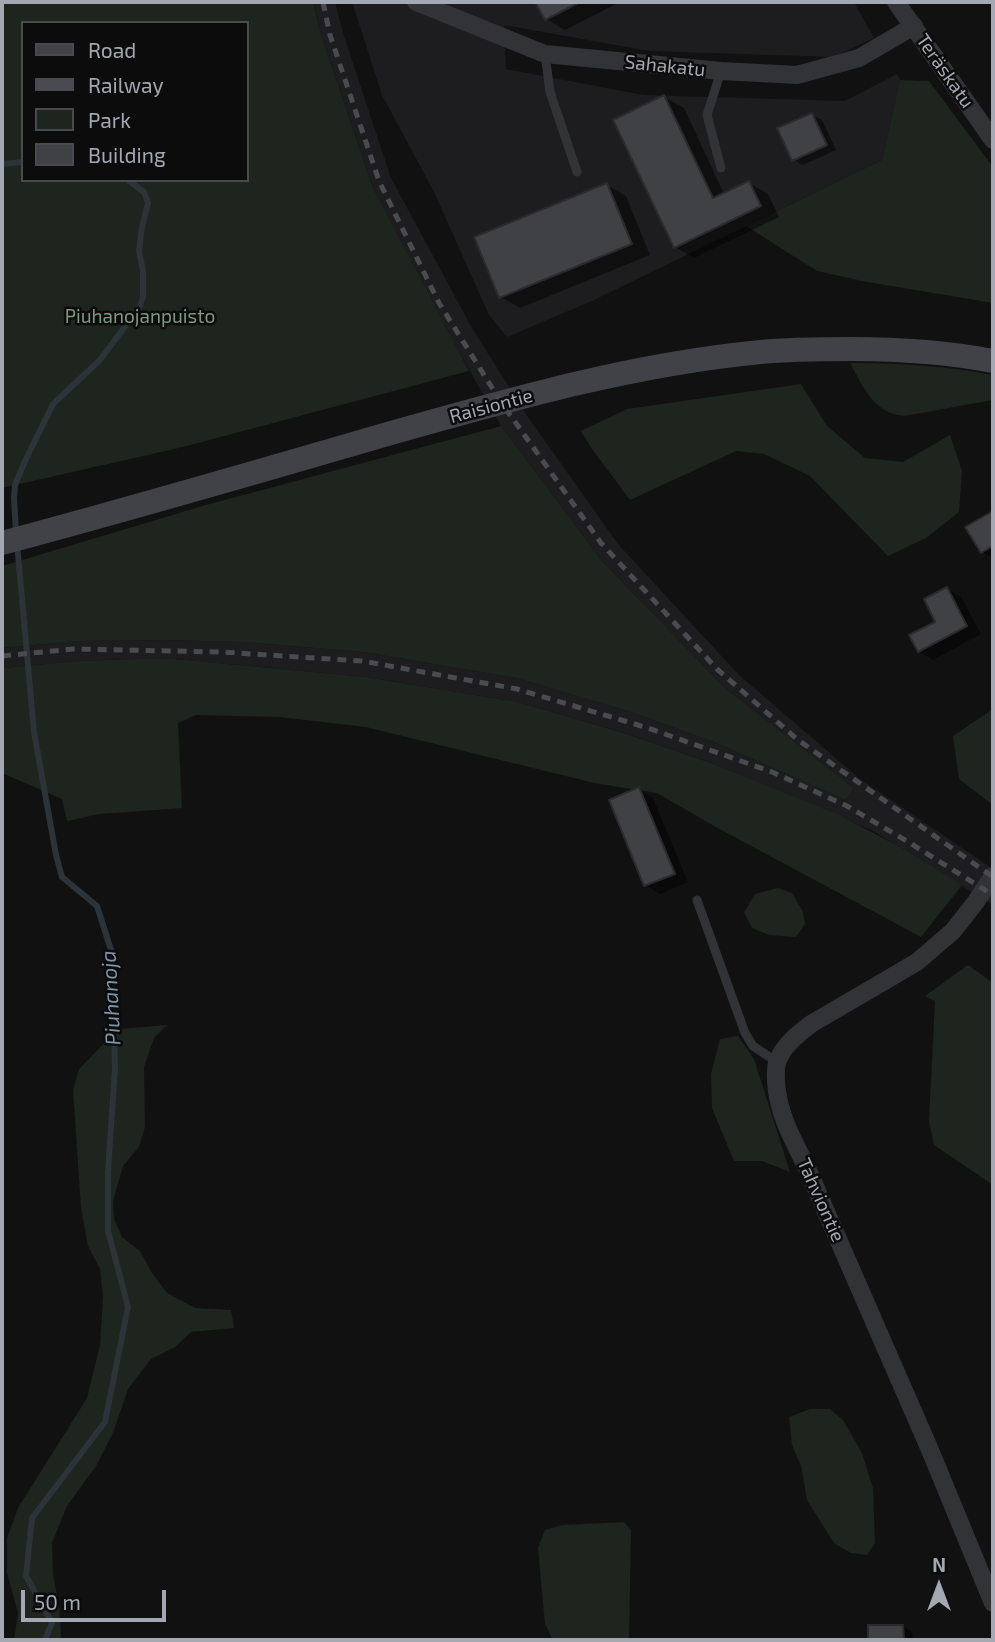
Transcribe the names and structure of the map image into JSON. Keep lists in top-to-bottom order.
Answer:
{
  "streets": {
    "main road": ["Raisiontie"],
    "street": ["Sahakatu", "Teräskatu", "Tahviontie"]
  },
  "crossings": [
    ["Sahakatu", "Teräskatu"]
  ],
  "water": ["Piuhanoja"],
  "parks": ["Piuhanojanpuisto"],
  "legend": [
    "Road",
    "Railway",
    "Park",
    "Building"
  ],
  "scale_bar": "50 m",
  "north": "top"
}
